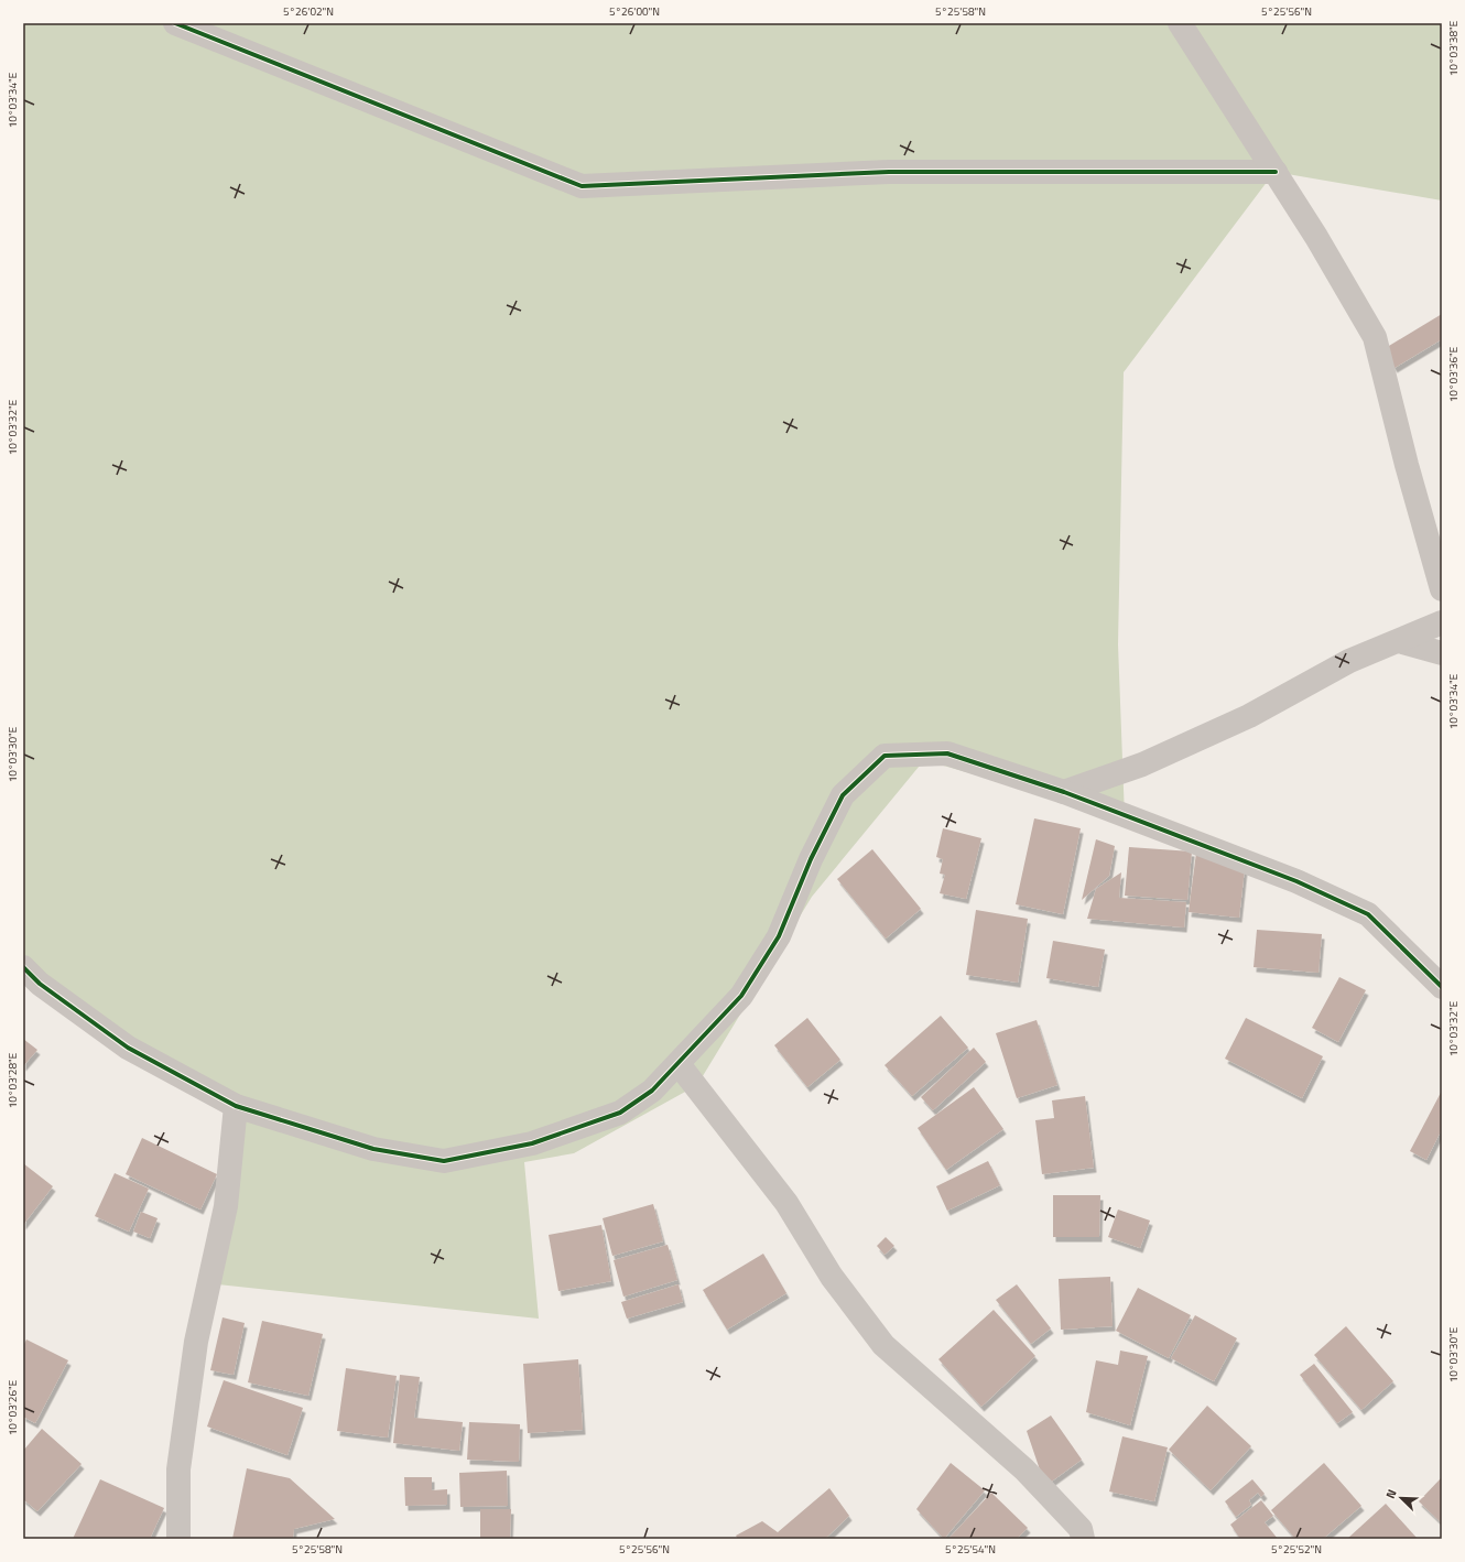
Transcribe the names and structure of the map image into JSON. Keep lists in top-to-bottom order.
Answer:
{
  "north": "top left",
  "coordinates": [
    "5°26'02\"N",
    "5°26'00\"N",
    "5°25'58\"N",
    "5°25'56\"N",
    "10°03'38\"E",
    "10°03'34\"E",
    "10°03'36\"E",
    "10°03'32\"E",
    "10°03'30\"E",
    "10°03'28\"E",
    "10°03'26\"E",
    "5°25'54\"N",
    "5°25'52\"N"
  ]
}
